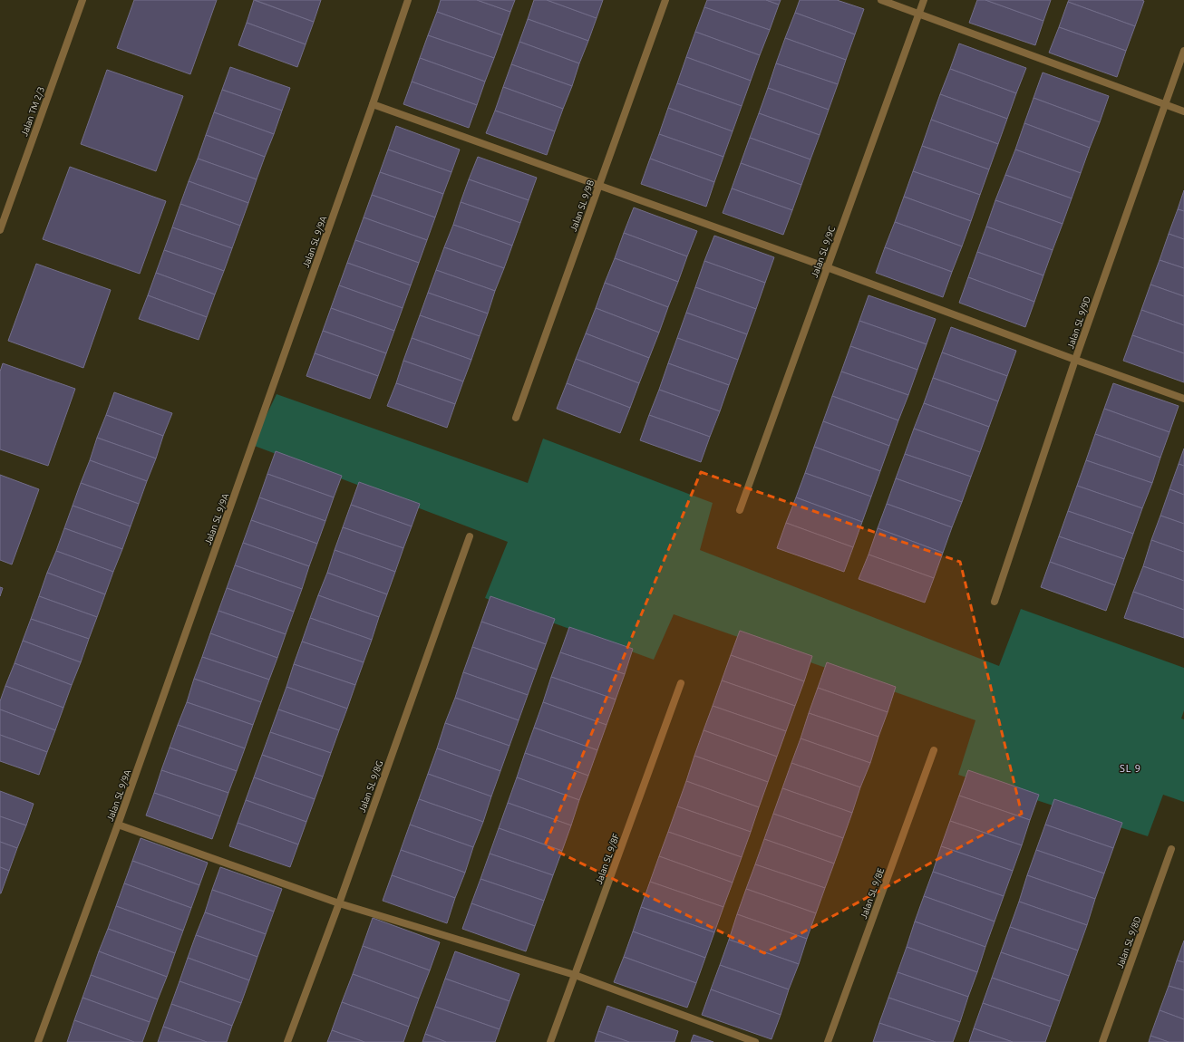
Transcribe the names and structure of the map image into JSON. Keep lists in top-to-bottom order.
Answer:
{
  "streets": {
    "street": [
      "Jalan TM 2/3",
      "Jalan SL 9/9B",
      "Jalan SL 9/9A",
      "Jalan SL 9/9C",
      "Jalan SL 9/9D",
      "Jalan SL 9/8G",
      "Jalan SL 9/8F",
      "Jalan SL 9/8E",
      "Jalan SL 9/8D"
    ]
  },
  "districts": ["SL 9"]
}
